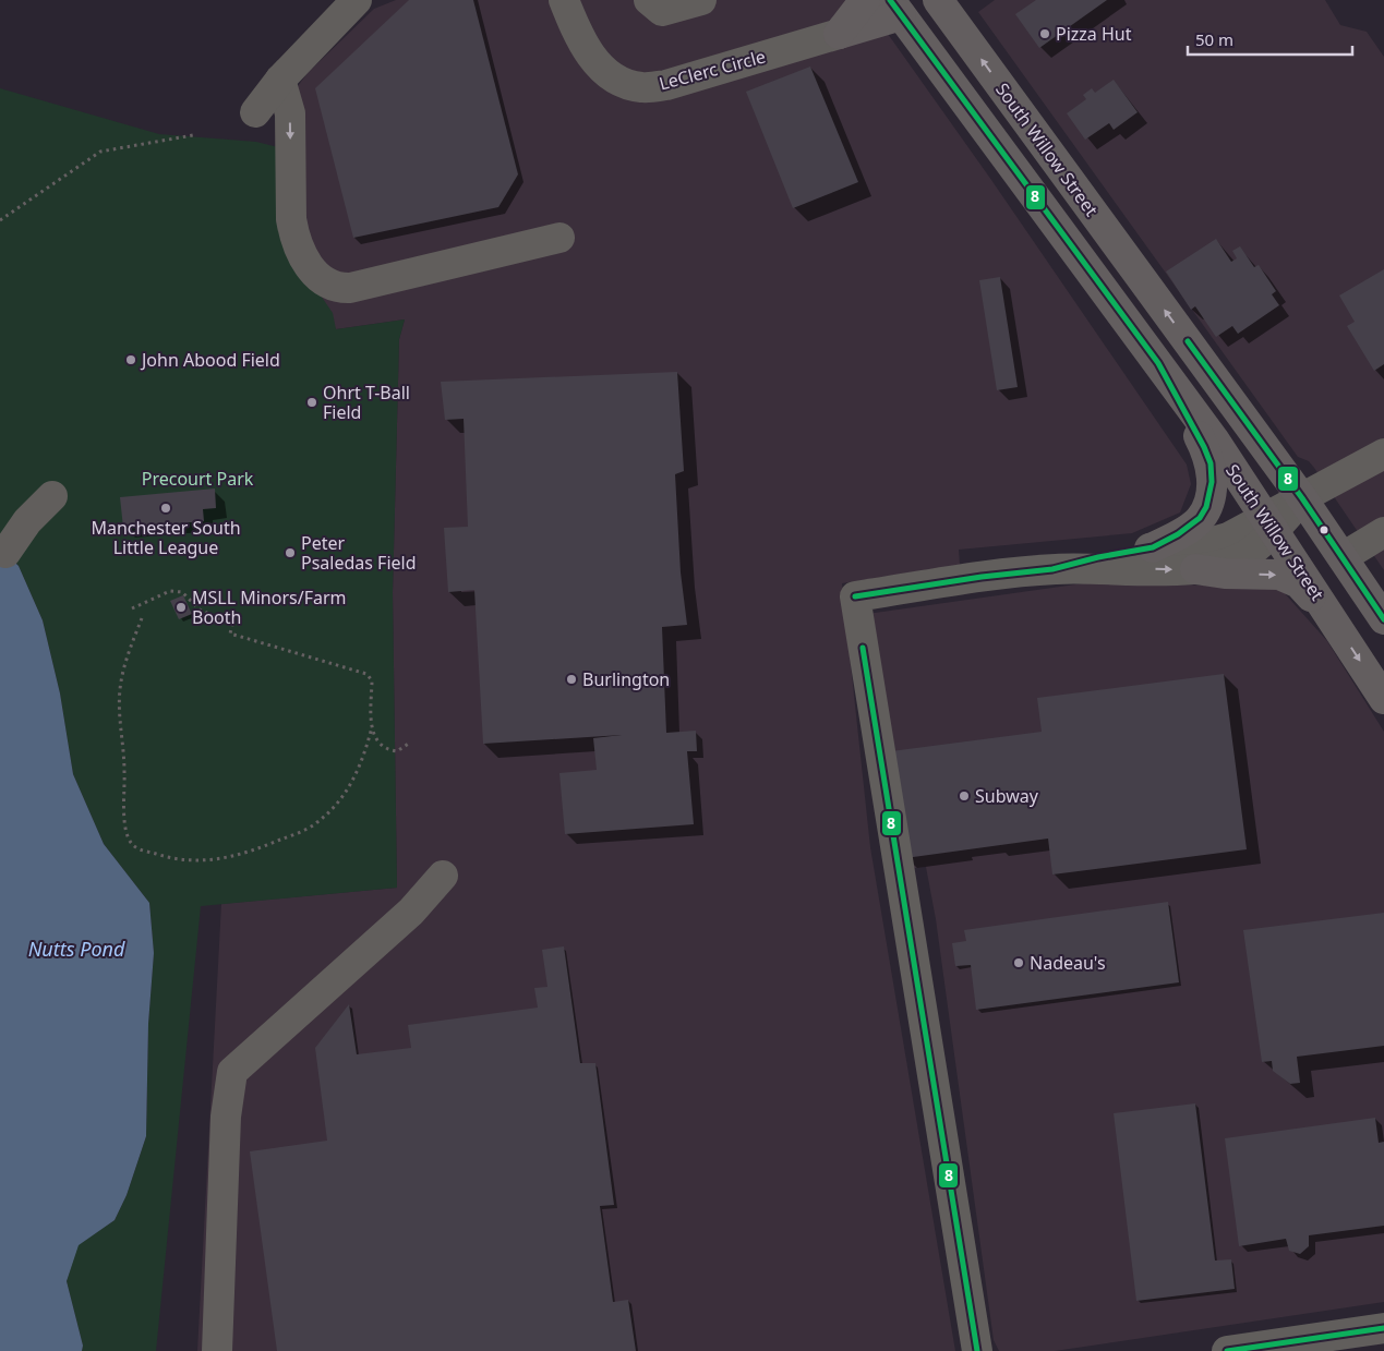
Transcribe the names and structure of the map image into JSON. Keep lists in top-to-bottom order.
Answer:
{
  "streets": {
    "main road": ["South Willow Street"],
    "street": ["LeClerc Circle"]
  },
  "water": ["Nutts Pond"],
  "parks": ["Precourt Park"],
  "places": [
    "Pizza Hut",
    "John Abood Field",
    "Ohrt T-Ball Field",
    "Manchester South Little League",
    "Peter Psaledas Field",
    "MSLL Minors/Farm Booth",
    "Burlington",
    "Subway",
    "Nadeau's"
  ],
  "lines": ["transit line 8"],
  "scale_bar": "50 m"
}
